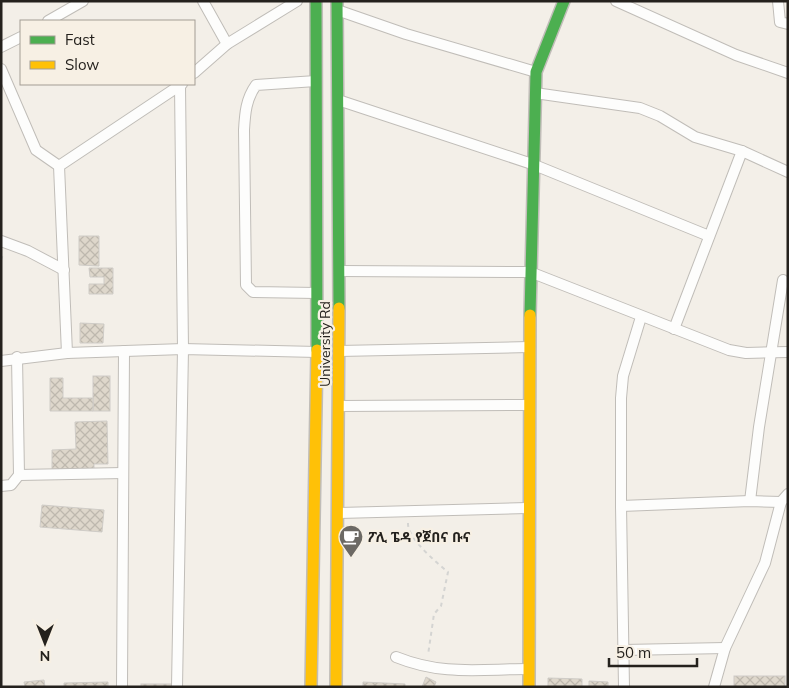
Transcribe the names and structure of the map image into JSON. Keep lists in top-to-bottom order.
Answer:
{
  "streets": {
    "street": ["University Rd"]
  },
  "places": {
    "cafe": ["ፖሊ ፔዳ የጀበና ቡና"]
  },
  "legend": ["Fast", "Slow"],
  "scale_bar": "50 m",
  "north": "bottom"
}
